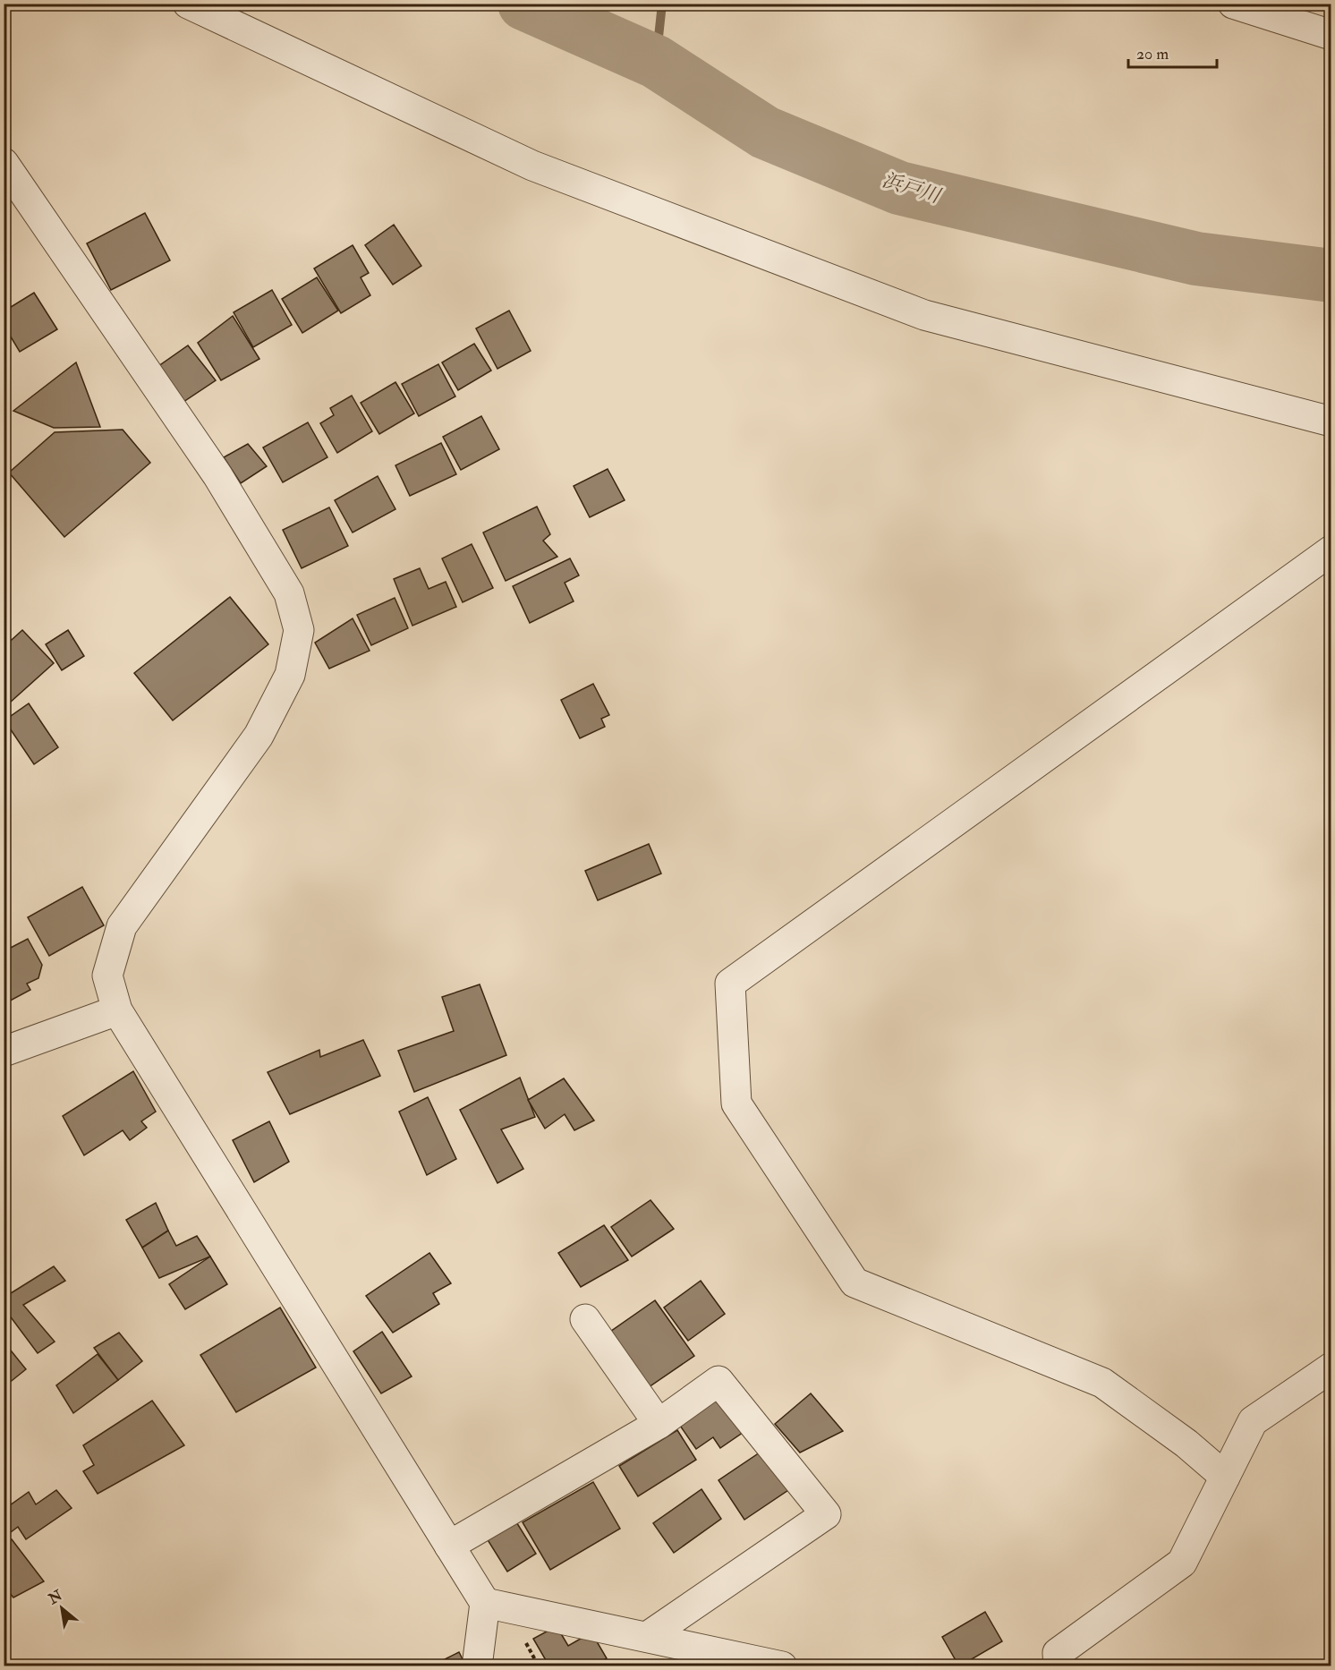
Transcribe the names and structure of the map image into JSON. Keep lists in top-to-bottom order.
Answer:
{
  "water": ["浜戸川"],
  "scale_bar": "20 m",
  "north": "top left"
}
